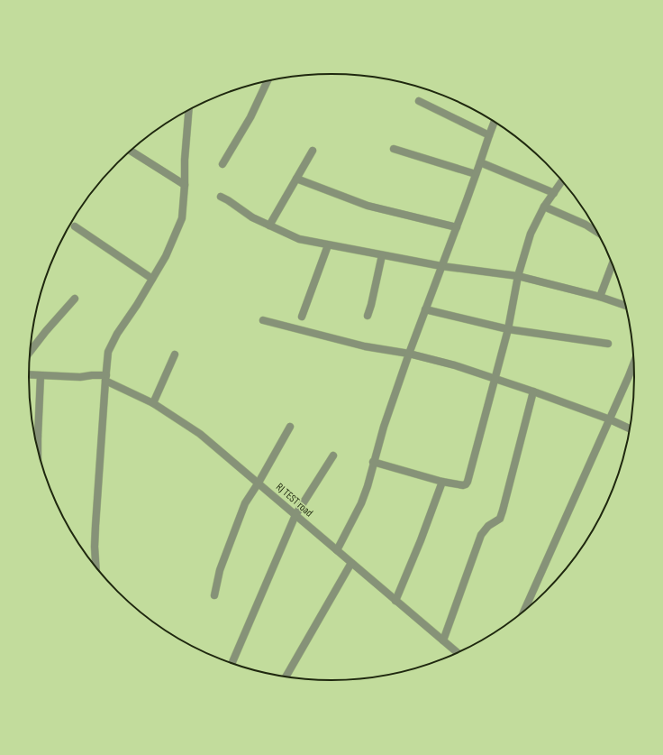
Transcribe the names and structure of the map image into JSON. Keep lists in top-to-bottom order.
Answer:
{
  "streets": {
    "street": ["RJ TEST road"]
  }
}
